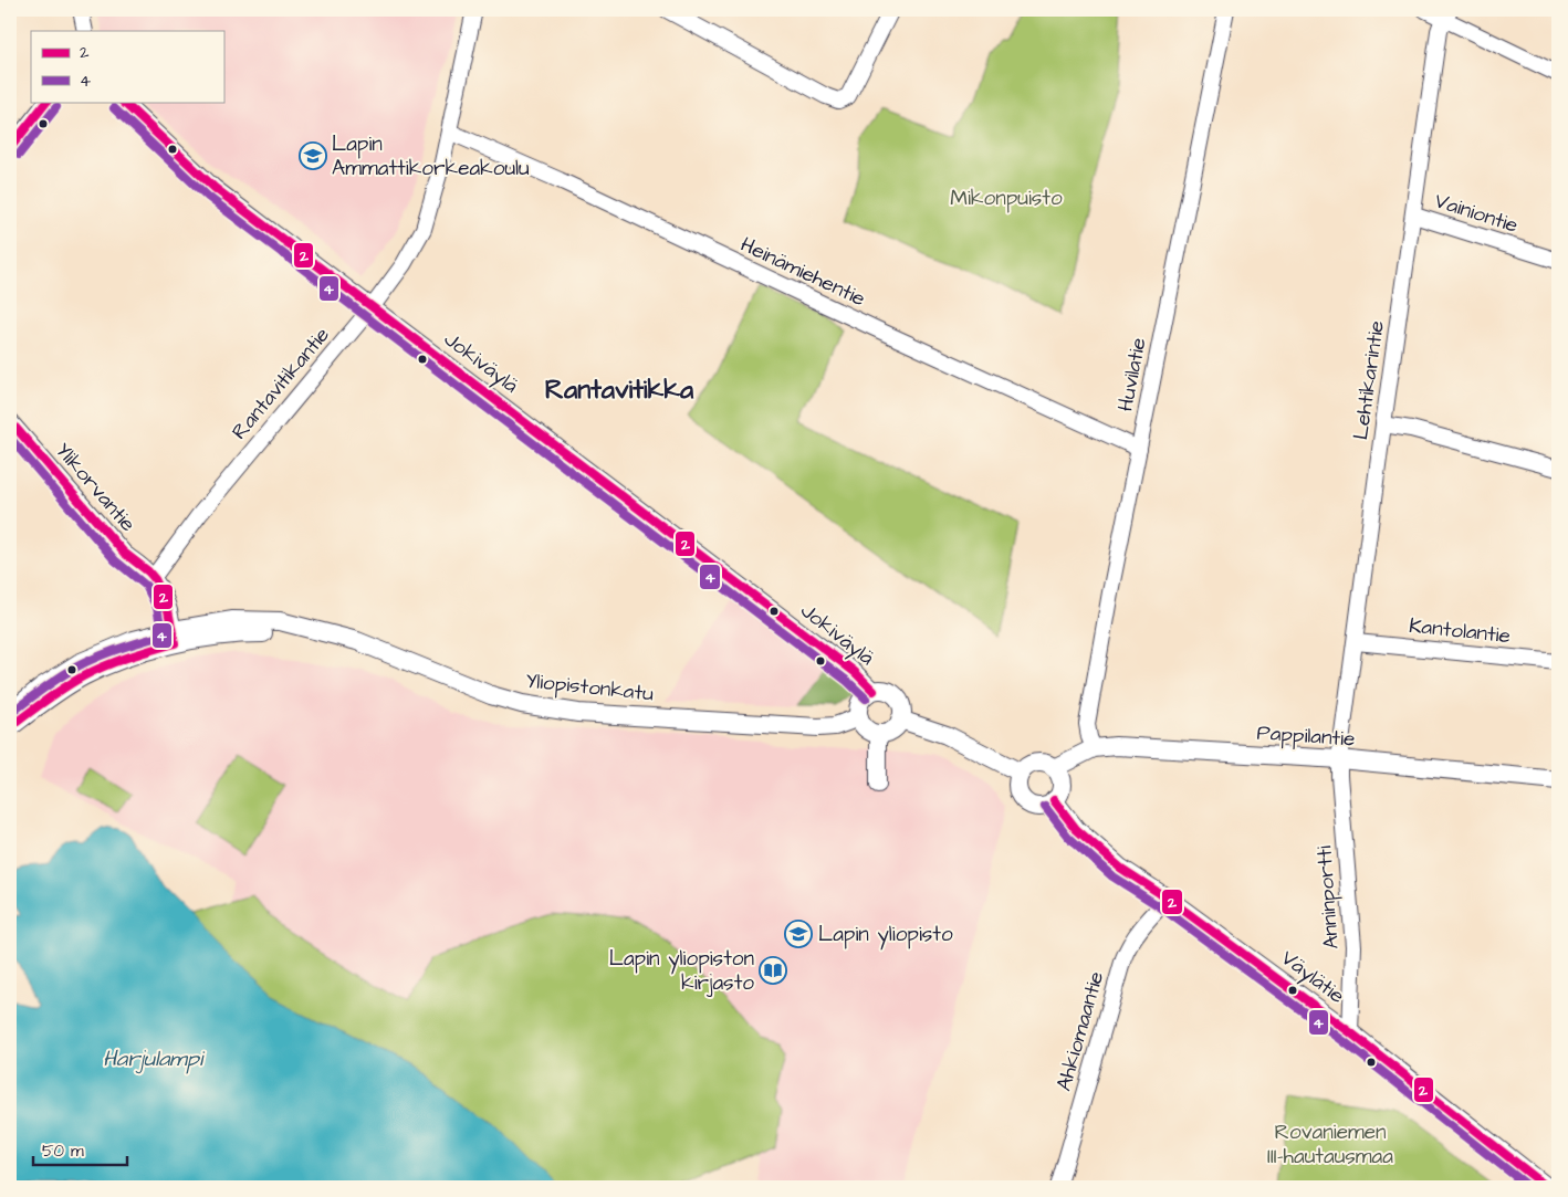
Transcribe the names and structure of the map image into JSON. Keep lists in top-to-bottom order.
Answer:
{
  "streets": {
    "street": [
      "Vainiontie",
      "Heinämiehentie",
      "Jokiväylä",
      "Huvilatie",
      "Lehtikarintie",
      "Rantavitikantie",
      "Ylikorvantie",
      "Kantolantie",
      "Yliopistonkatu",
      "Pappilantie",
      "Anninportti",
      "Väylätie",
      "Ahkiomaantie"
    ]
  },
  "crossings": [
    ["Vainiontie", "Lehtikarintie"],
    ["Heinämiehentie", "Huvilatie"],
    ["Heinämiehentie", "Rantavitikantie"],
    ["Jokiväylä", "Rantavitikantie"],
    ["Jokiväylä", "Yliopistonkatu"],
    ["Huvilatie", "Pappilantie"],
    ["Lehtikarintie", "Kantolantie"],
    ["Lehtikarintie", "Pappilantie"],
    ["Lehtikarintie", "Anninportti"],
    ["Rantavitikantie", "Ylikorvantie"],
    ["Pappilantie", "Anninportti"],
    ["Pappilantie", "Väylätie"],
    ["Anninportti", "Väylätie"],
    ["Väylätie", "Ahkiomaantie"]
  ],
  "districts": ["Rantavitikka"],
  "water": ["Harjulampi"],
  "parks": ["Mikonpuisto", "Rovaniemen III-hautausmaa"],
  "places": {
    "school or university": ["Lapin Ammattikorkeakoulu", "Lapin yliopisto"],
    "library": ["Lapin yliopiston kirjasto"]
  },
  "lines": ["transit line 2", "transit line 4"],
  "legend": ["2", "4"],
  "scale_bar": "50 m"
}
